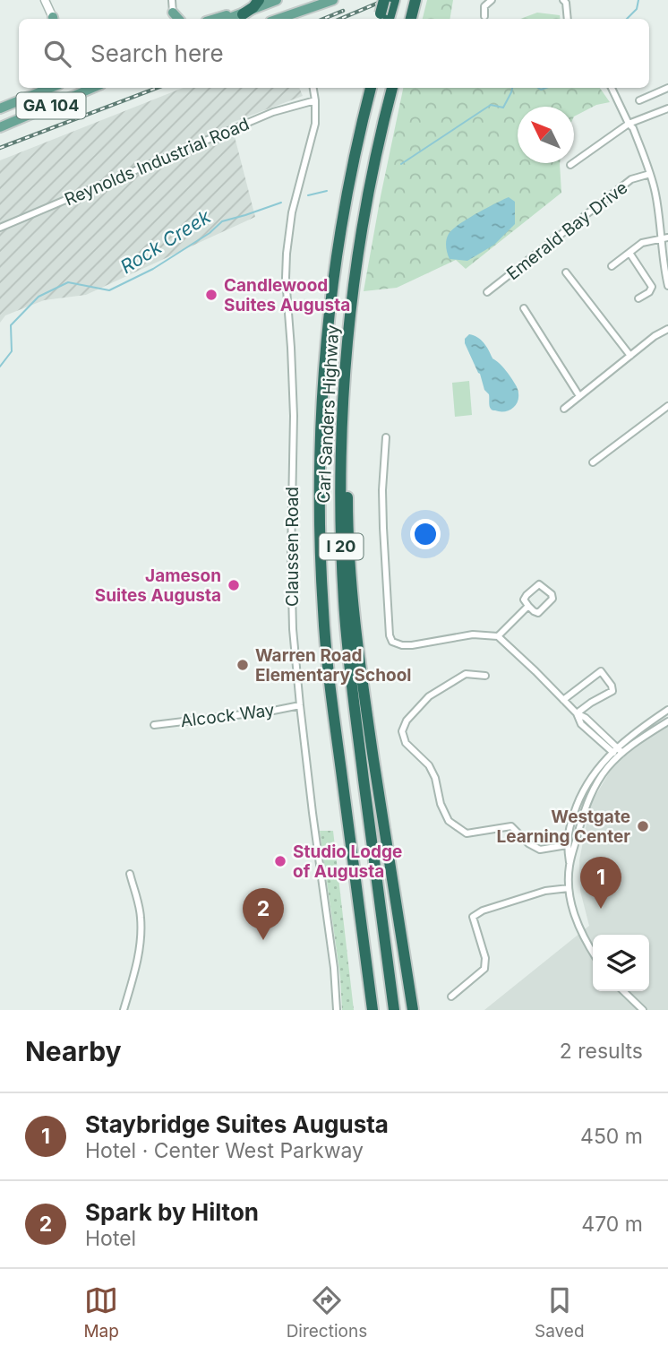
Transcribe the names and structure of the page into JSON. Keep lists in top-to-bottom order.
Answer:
{
  "streets": {
    "highway": ["Carl Sanders Highway", "I 20"],
    "main road": ["GA 104"],
    "street": [
      "Reynolds Industrial Road",
      "Emerald Bay Drive",
      "Claussen Road",
      "Alcock Way"
    ]
  },
  "crossings": [
    ["Reynolds Industrial Road", "Claussen Road"],
    ["Claussen Road", "Alcock Way"]
  ],
  "water": ["Rock Creek"],
  "places": [
    "Candlewood Suites Augusta",
    "Jameson Suites Augusta",
    "Warren Road Elementary School",
    "Westgate Learning Center",
    "Studio Lodge of Augusta"
  ],
  "north": "top left",
  "page": {
    "search": "Search here",
    "pins": ["1", "2"],
    "heading": ["Nearby", "2 results"],
    "list": [
      {
        "mark": "1",
        "name": "Staybridge Suites Augusta",
        "note": "Hotel · Center West Parkway",
        "value": "450 m"
      },
      {
        "mark": "2",
        "name": "Spark by Hilton",
        "note": "Hotel",
        "value": "470 m"
      }
    ],
    "nav": ["Map", "Directions", "Saved"]
  }
}
